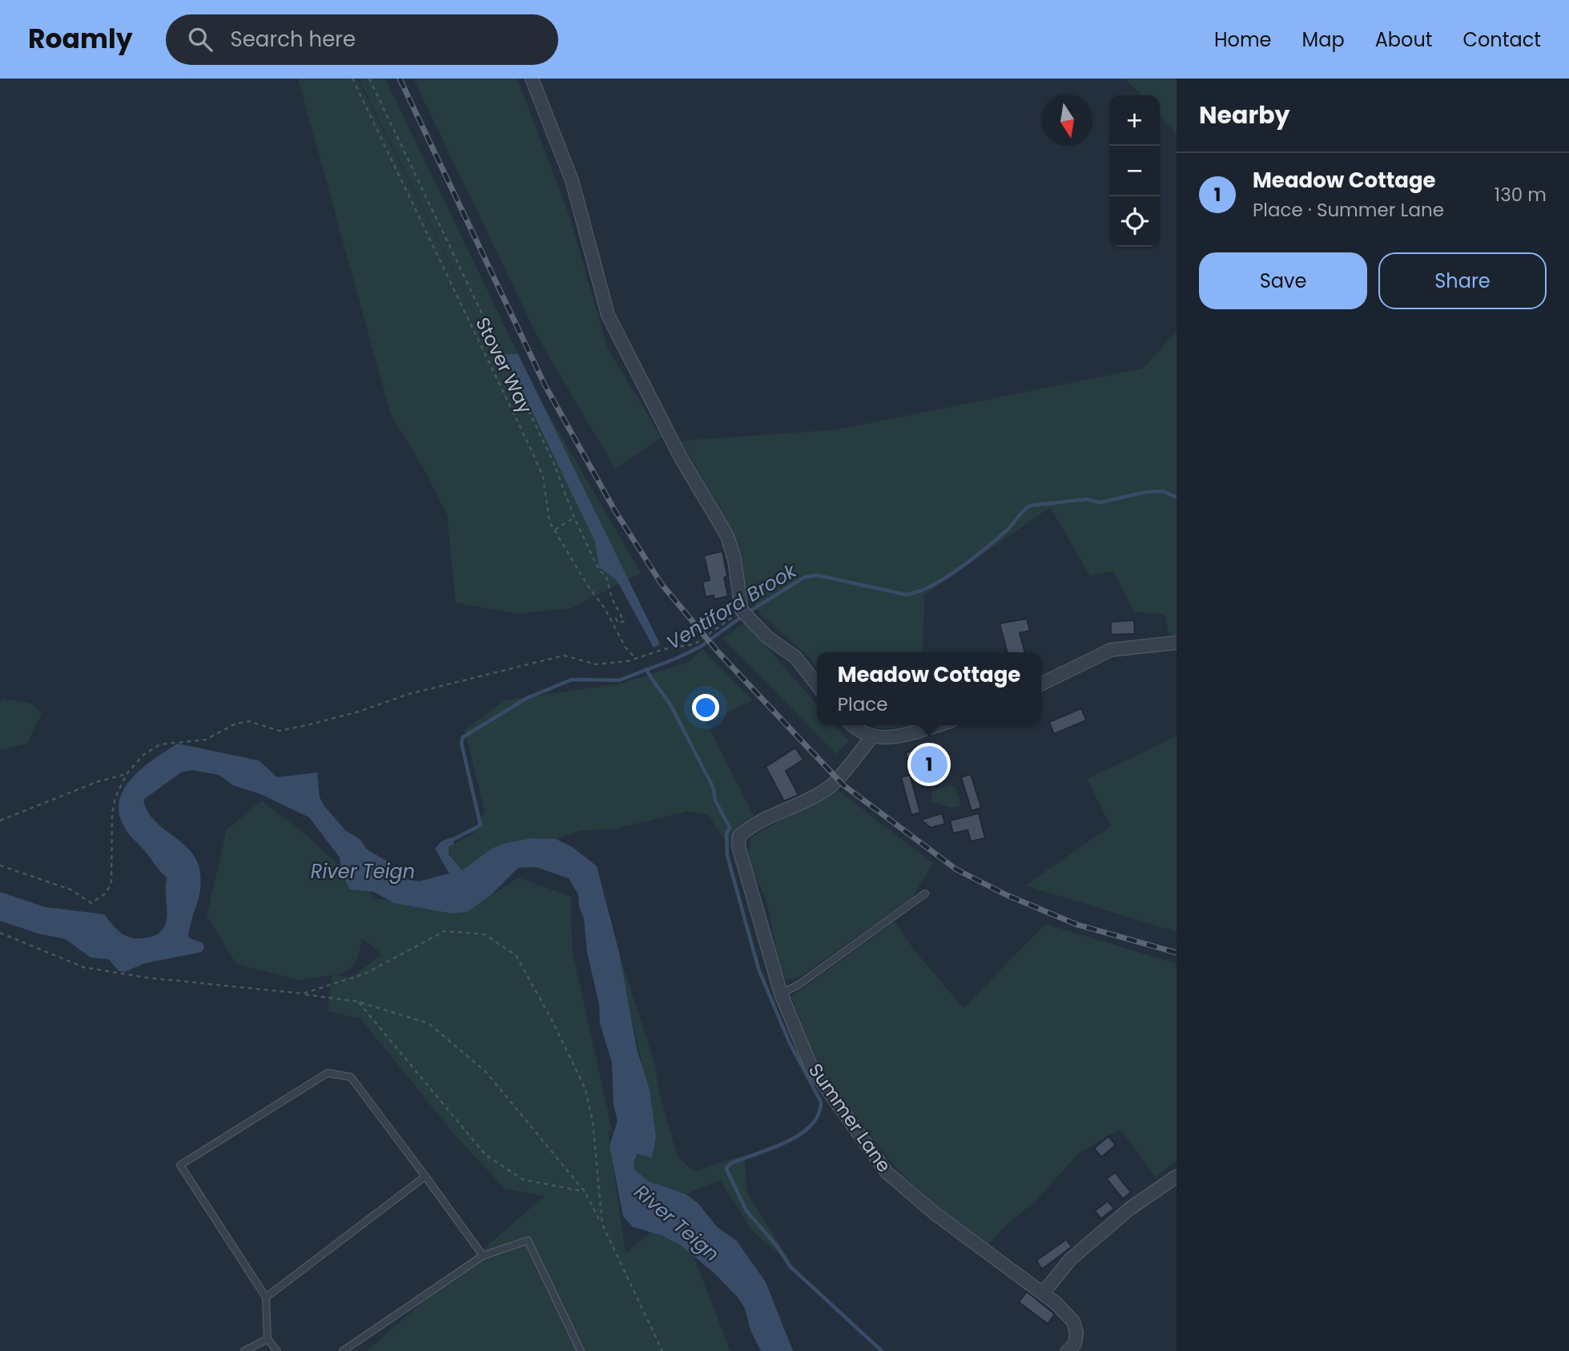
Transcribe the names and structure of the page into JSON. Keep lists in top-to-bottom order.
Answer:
{
  "streets": {
    "street": ["Summer Lane"],
    "path": ["Stover Way"]
  },
  "water": ["Ventiford Brook", "River Teign"],
  "north": "bottom",
  "page": {
    "header": "Roamly",
    "search": "Search here",
    "nav": [
      "Home",
      "Map",
      "About",
      "Contact"
    ],
    "heading": "Nearby",
    "map_buttons": ["+", "−"],
    "list": [
      {
        "mark": "1",
        "name": "Meadow Cottage",
        "note": "Place · Summer Lane",
        "value": "130 m"
      }
    ],
    "buttons": ["Save", "Share"],
    "popup": ["Meadow Cottage", "Place"],
    "pins": "1"
  }
}
